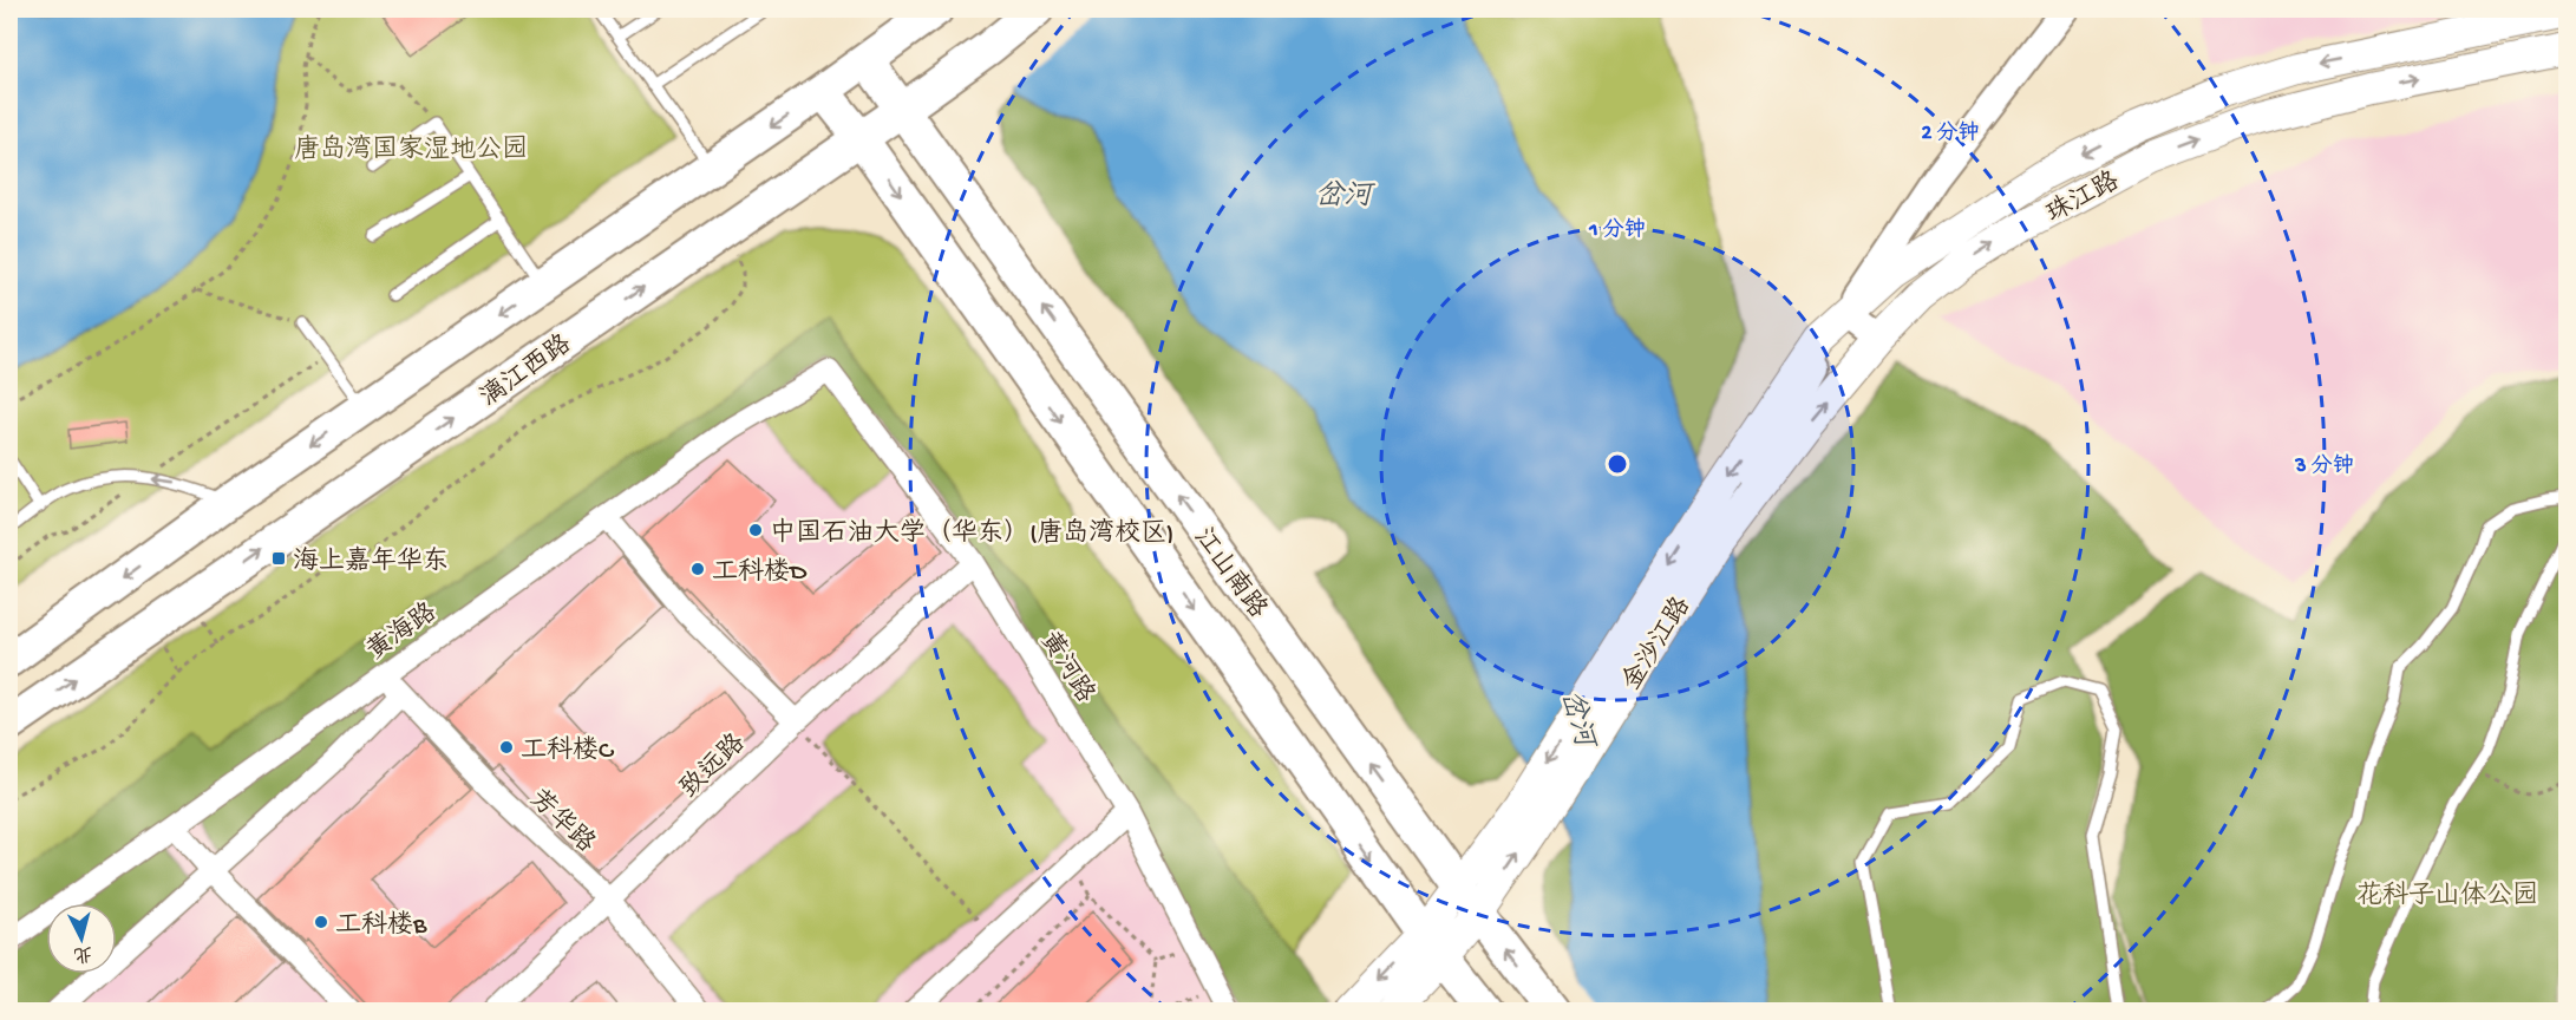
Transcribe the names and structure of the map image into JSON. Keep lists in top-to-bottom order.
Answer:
{
  "streets": {
    "main road": [
      "珠江路",
      "漓江西路",
      "江山南路",
      "金沙江路"
    ],
    "street": [
      "黄海路",
      "黄河路",
      "致远路",
      "芳华路"
    ]
  },
  "crossings": [
    ["珠江路", "金沙江路"],
    ["漓江西路", "江山南路"],
    ["江山南路", "金沙江路"],
    ["黄海路", "黄河路"],
    ["黄海路", "芳华路"],
    ["黄河路", "致远路"],
    ["致远路", "芳华路"]
  ],
  "water": ["岔河"],
  "parks": ["唐岛湾国家湿地公园", "花科子山体公园"],
  "places": {
    "other": [
      "中国石油大学（华东）(唐岛湾校区)",
      "工科楼D",
      "工科楼C",
      "工科楼B"
    ],
    "transit": ["海上嘉年华东"]
  },
  "north": "bottom",
  "rings": ["2 分钟", "1 分钟", "3 分钟"]
}
